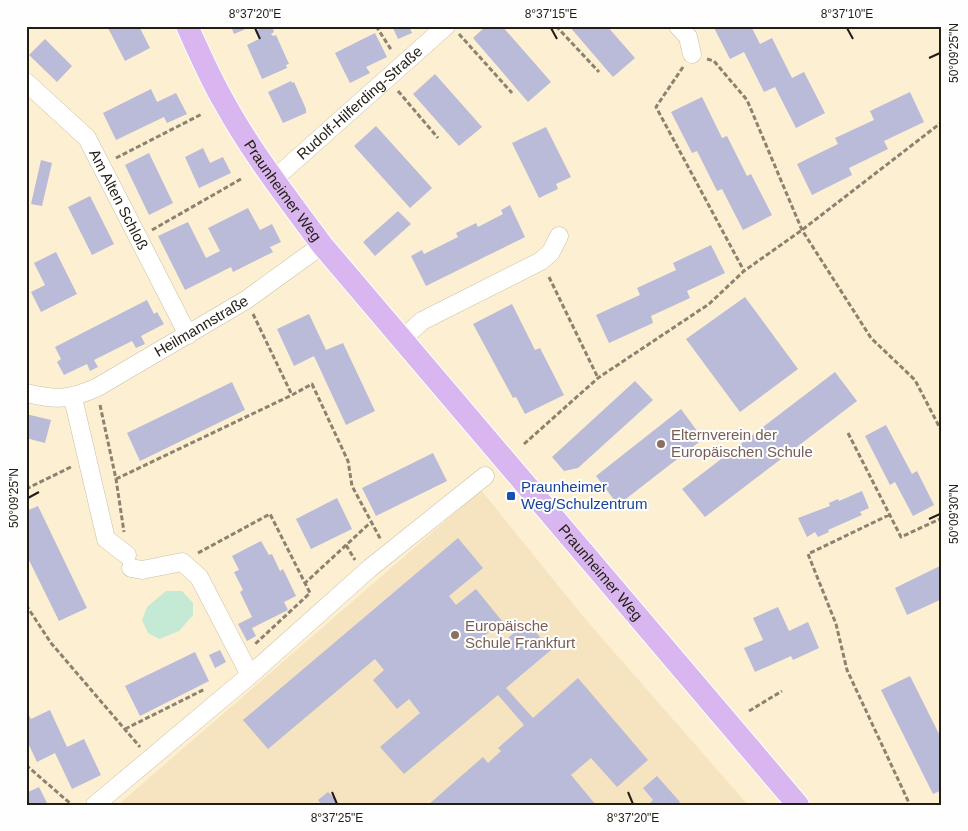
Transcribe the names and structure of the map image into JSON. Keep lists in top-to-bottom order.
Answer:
{
  "streets": {
    "main road": ["Praunheimer Weg"],
    "street": ["Rudolf-Hilferding-Straße", "Am Alten Schloß", "Heilmannstraße"]
  },
  "crossings": [
    ["Rudolf-Hilferding-Straße", "Praunheimer Weg"],
    ["Praunheimer Weg", "Heilmannstraße"],
    ["Am Alten Schloß", "Heilmannstraße"]
  ],
  "places": {
    "other": ["Elternverein der Europäischen Schule", "Europäische Schule Frankfurt"],
    "transit": ["Praunheimer Weg/Schulzentrum"]
  },
  "coordinates": [
    "8°37'20\"E",
    "8°37'15\"E",
    "8°37'10\"E",
    "50°09'25\"N",
    "50°09'30\"N",
    "8°37'25\"E"
  ]
}
